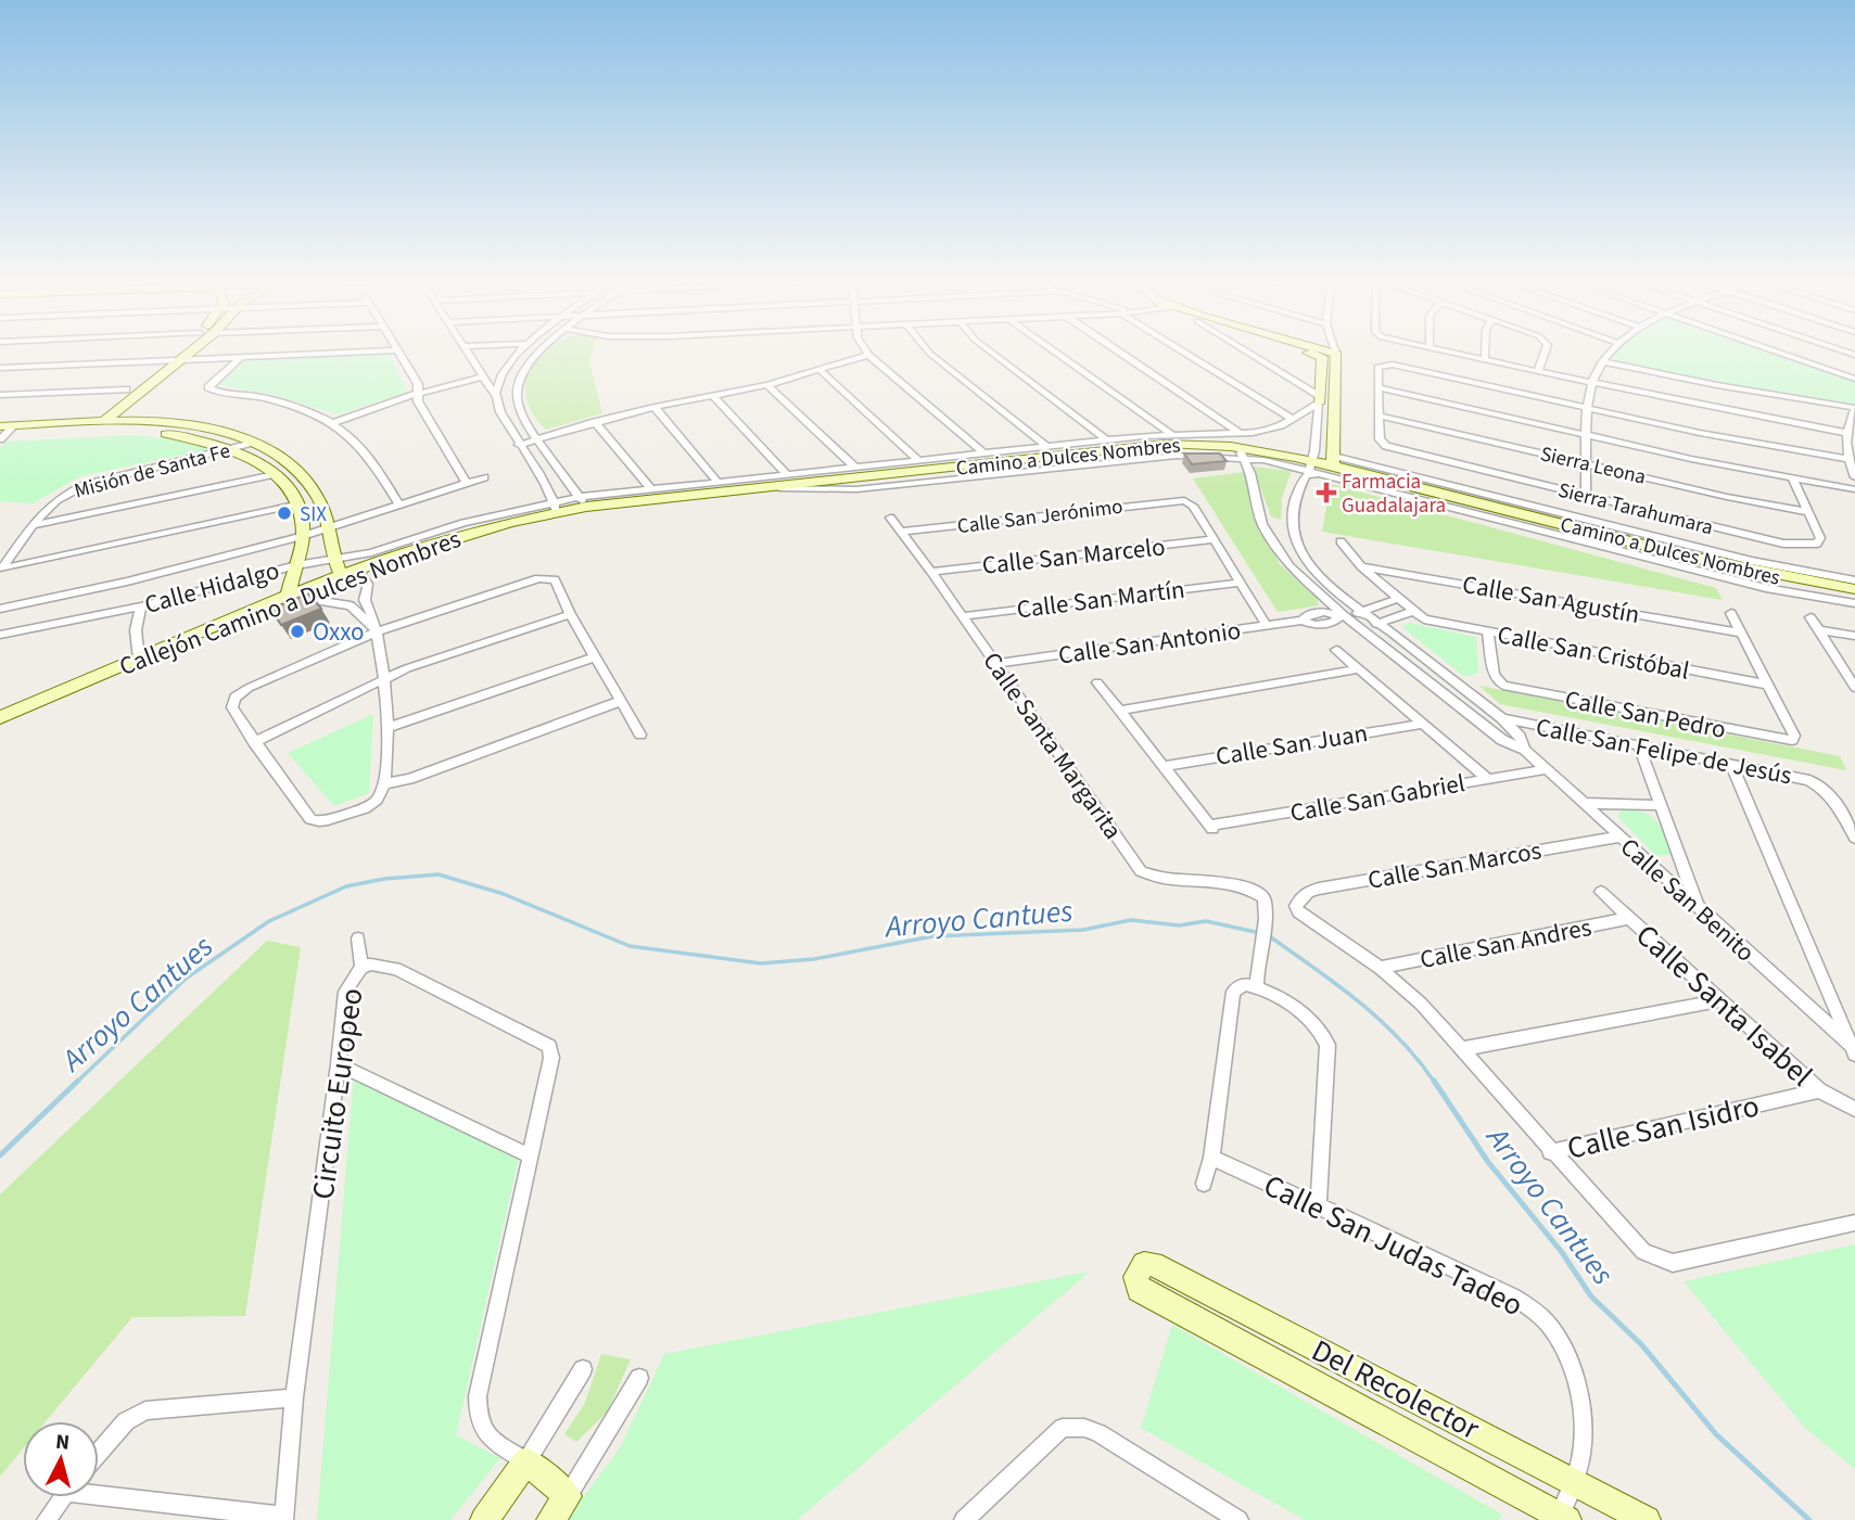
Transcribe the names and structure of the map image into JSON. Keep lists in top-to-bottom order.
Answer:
{
  "streets": {
    "street": [
      "Camino a Dulces Nombres",
      "Sierra Leona",
      "Misión de Santa Fe",
      "Sierra Tarahumara",
      "Calle San Jerónimo",
      "Calle San Marcelo",
      "Calle Hidalgo",
      "Calle San Martín",
      "Calle San Agustín",
      "Callejón Camino a Dulces Nombres",
      "Calle San Antonio",
      "Calle San Cristóbal",
      "Calle San Pedro",
      "Calle San Juan",
      "Calle Santa Margarita",
      "Calle San Felipe de Jesús",
      "Calle San Gabriel",
      "Calle San Marcos",
      "Calle San Benito",
      "Calle San Andres",
      "Calle Santa Isabel",
      "Circuito Europeo",
      "Calle San Isidro",
      "Calle San Judas Tadeo",
      "Del Recolector"
    ]
  },
  "crossings": [
    ["Camino a Dulces Nombres", "Callejón Camino a Dulces Nombres"],
    ["Camino a Dulces Nombres", "Calle San Benito"],
    ["Sierra Leona", "Sierra Tarahumara"],
    ["Calle San Jerónimo", "Calle San Marcelo"],
    ["Calle San Jerónimo", "Calle Santa Margarita"],
    ["Calle San Marcelo", "Calle Santa Margarita"],
    ["Calle Hidalgo", "Callejón Camino a Dulces Nombres"],
    ["Calle San Martín", "Calle Santa Margarita"],
    ["Calle San Antonio", "Calle Santa Margarita"],
    ["Calle San Antonio", "Calle San Benito"],
    ["Calle San Cristóbal", "Calle San Pedro"],
    ["Calle San Juan", "Calle San Gabriel"],
    ["Calle San Felipe de Jesús", "Calle San Benito"],
    ["Calle San Gabriel", "Calle San Benito"],
    ["Calle San Marcos", "Calle San Benito"],
    ["Calle San Marcos", "Calle San Andres"],
    ["Calle San Andres", "Calle Santa Isabel"],
    ["Calle Santa Isabel", "Calle San Isidro"],
    ["Calle San Judas Tadeo", "Del Recolector"]
  ],
  "water": ["Arroyo Cantues"],
  "places": {
    "health": ["Farmacia Guadalajara"],
    "other": ["SIX", "Oxxo"]
  },
  "north": "top"
}
